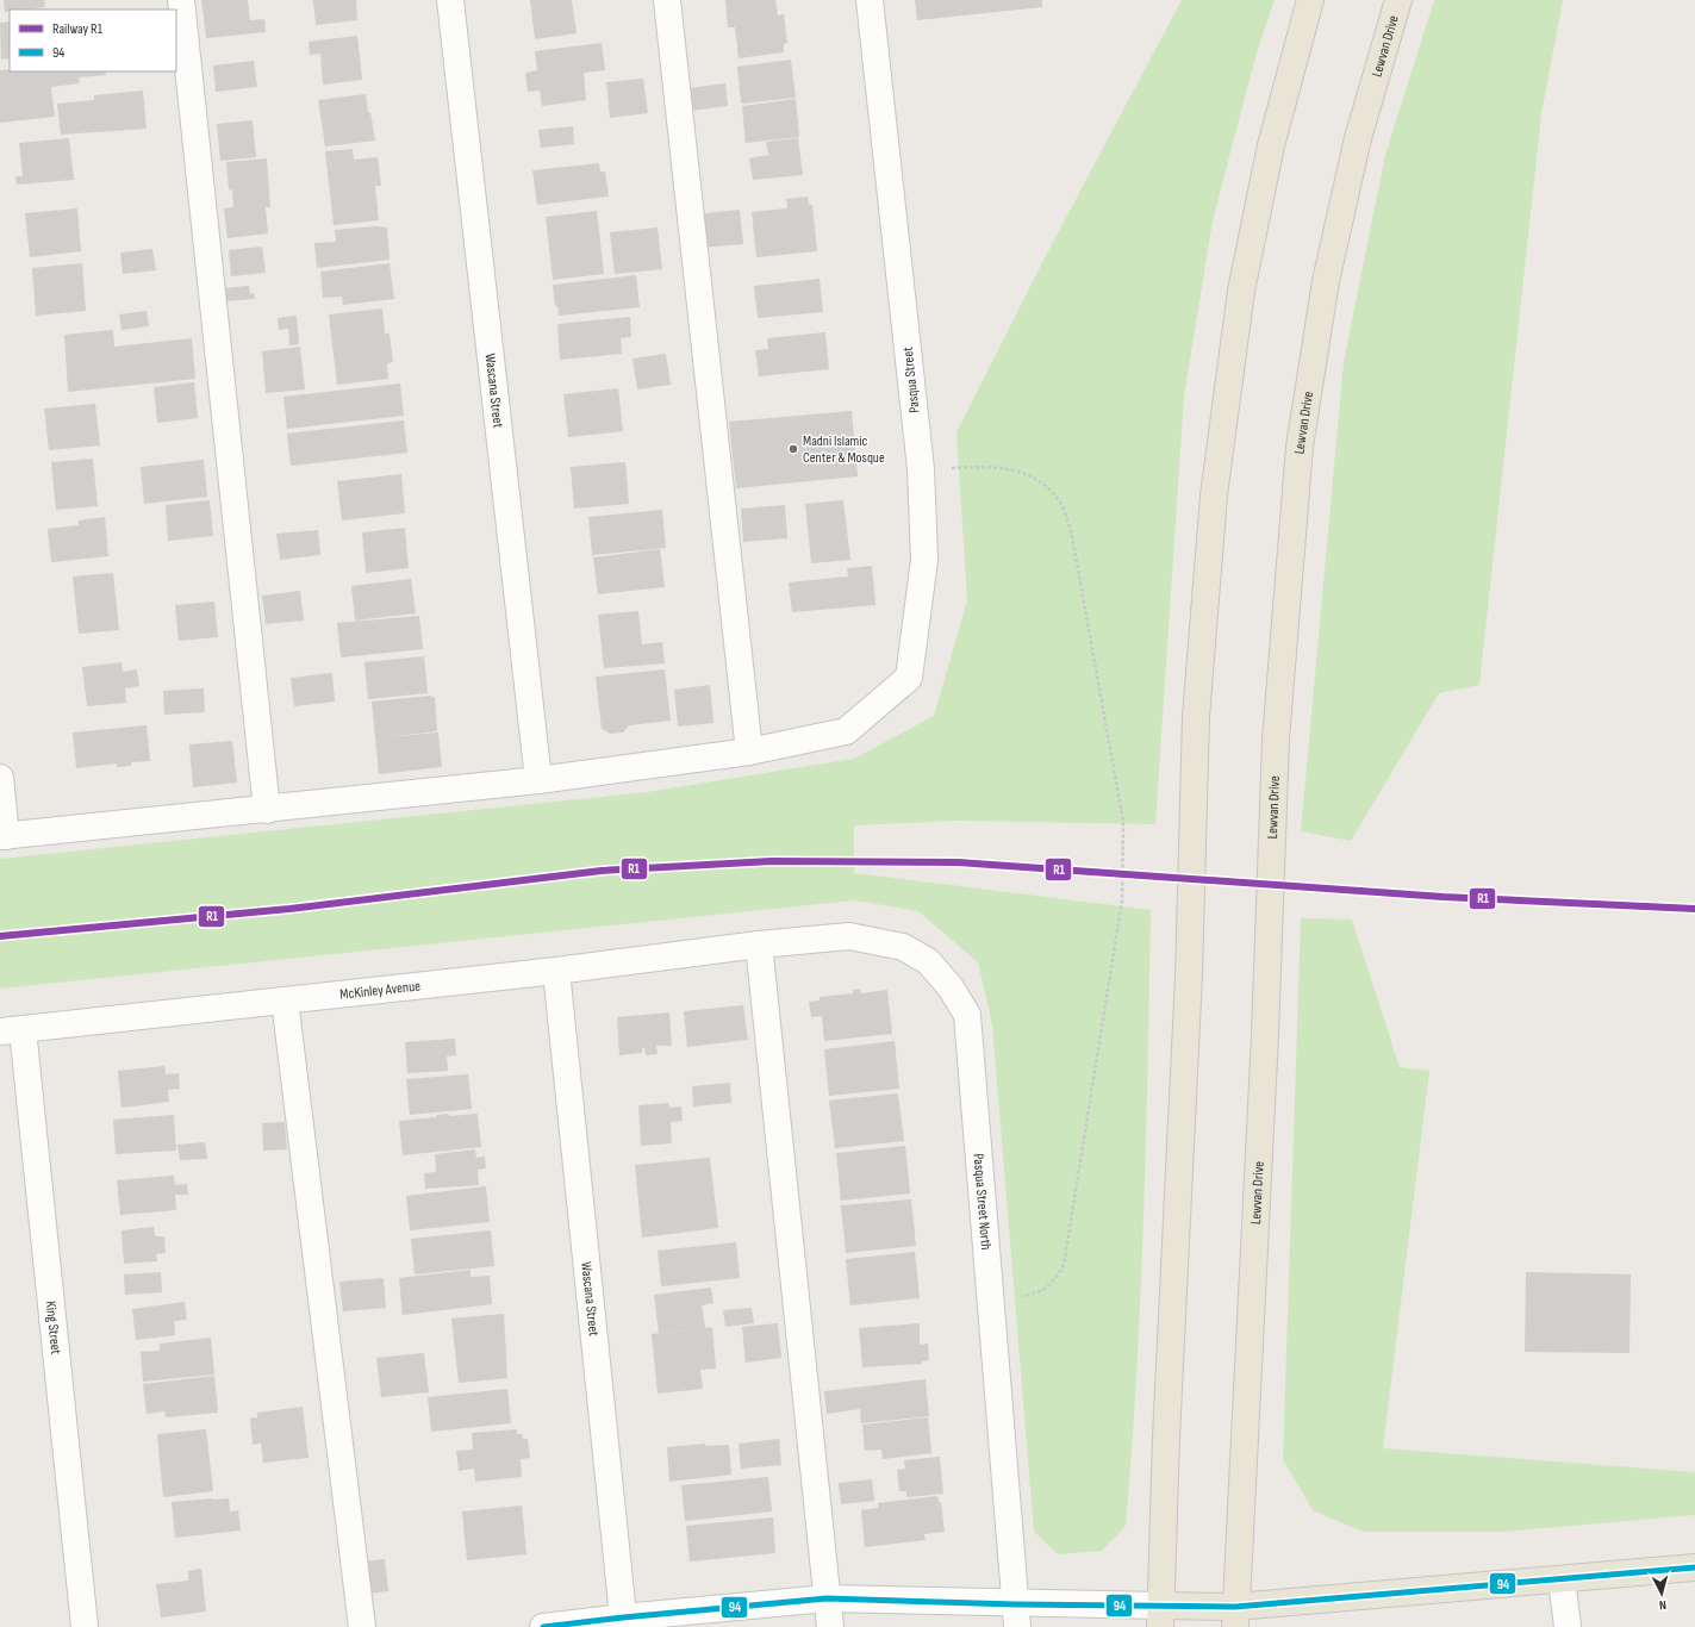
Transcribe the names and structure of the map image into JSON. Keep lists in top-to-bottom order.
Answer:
{
  "streets": {
    "main road": ["Lewvan Drive"],
    "street": [
      "Pasqua Street",
      "Wascana Street",
      "McKinley Avenue",
      "Pasqua Street North",
      "King Street"
    ]
  },
  "crossings": [
    ["Wascana Street", "McKinley Avenue"],
    ["McKinley Avenue", "Pasqua Street North"],
    ["McKinley Avenue", "King Street"]
  ],
  "places": ["Madni Islamic Center & Mosque"],
  "lines": ["rail line R1", "transit line 94"],
  "legend": ["Railway R1", "94"],
  "north": "bottom"
}
